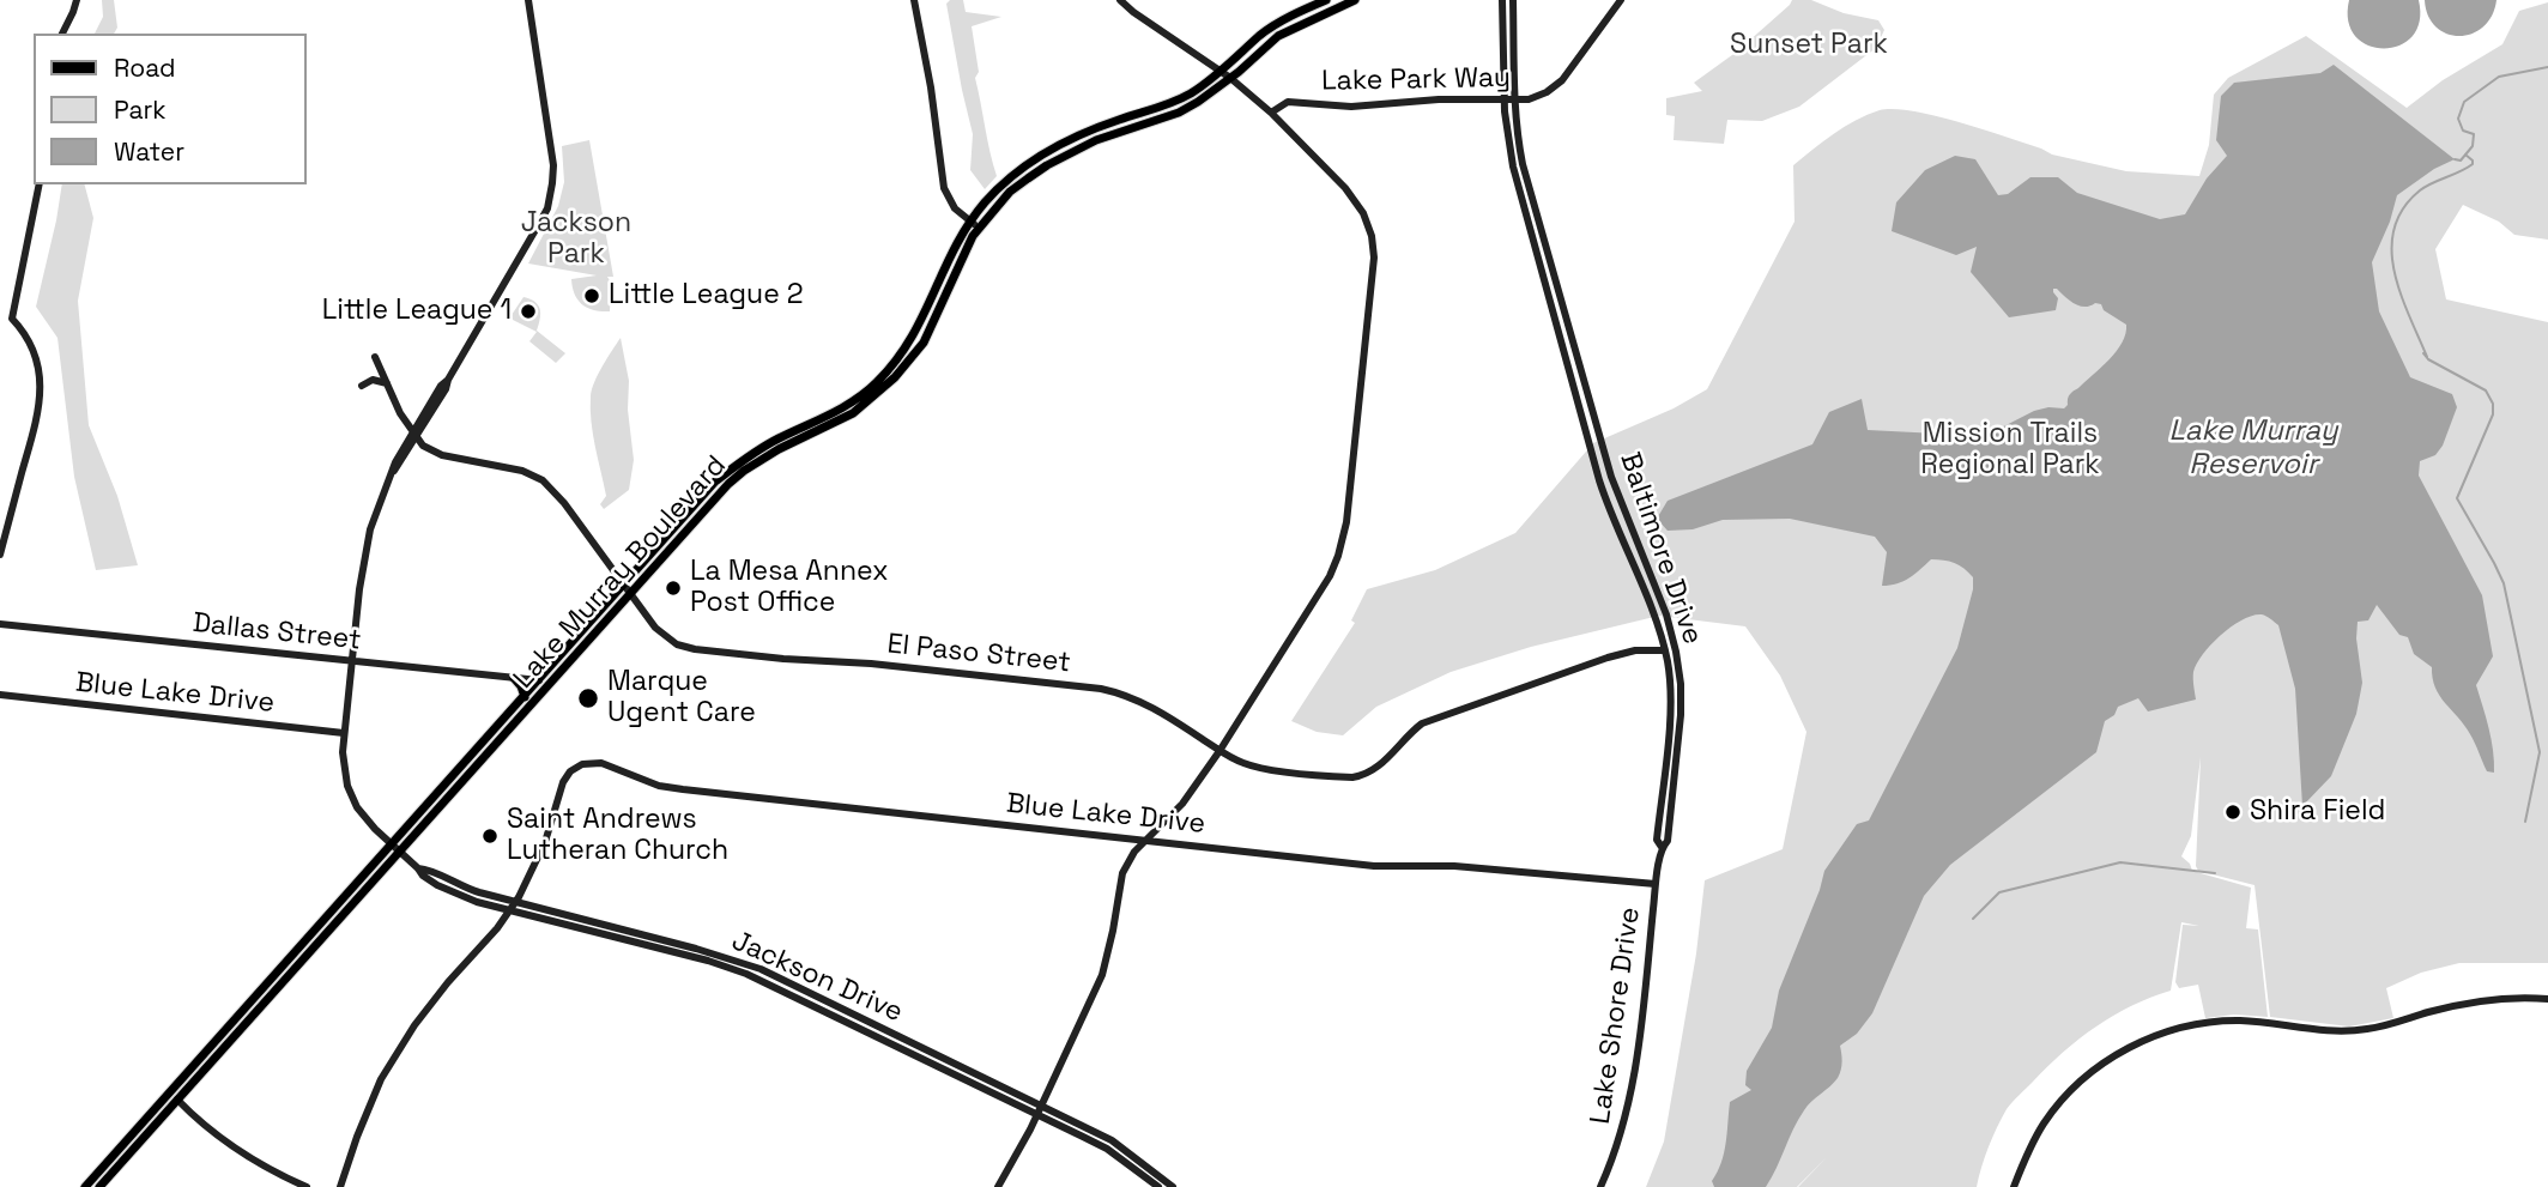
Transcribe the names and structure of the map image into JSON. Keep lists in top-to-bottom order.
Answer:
{
  "streets": {
    "main road": ["Lake Murray Boulevard"],
    "street": [
      "Lake Park Way",
      "Baltimore Drive",
      "Dallas Street",
      "El Paso Street",
      "Blue Lake Drive",
      "Jackson Drive",
      "Lake Shore Drive"
    ]
  },
  "crossings": [
    ["Lake Park Way", "Baltimore Drive"],
    ["Baltimore Drive", "El Paso Street"],
    ["Baltimore Drive", "Lake Shore Drive"],
    ["Lake Murray Boulevard", "Dallas Street"],
    ["Lake Murray Boulevard", "El Paso Street"],
    ["Lake Murray Boulevard", "Jackson Drive"],
    ["Dallas Street", "Jackson Drive"],
    ["El Paso Street", "Jackson Drive"],
    ["Blue Lake Drive", "Jackson Drive"],
    ["Blue Lake Drive", "Lake Shore Drive"]
  ],
  "water": ["Lake Murray Reservoir"],
  "parks": ["Sunset Park", "Jackson Park", "Mission Trails Regional Park"],
  "places": [
    "Little League 2",
    "Little League 1",
    "La Mesa Annex Post Office",
    "Marque Ugent Care",
    "Shira Field",
    "Saint Andrews Lutheran Church"
  ],
  "legend": ["Road", "Park", "Water"]
}
